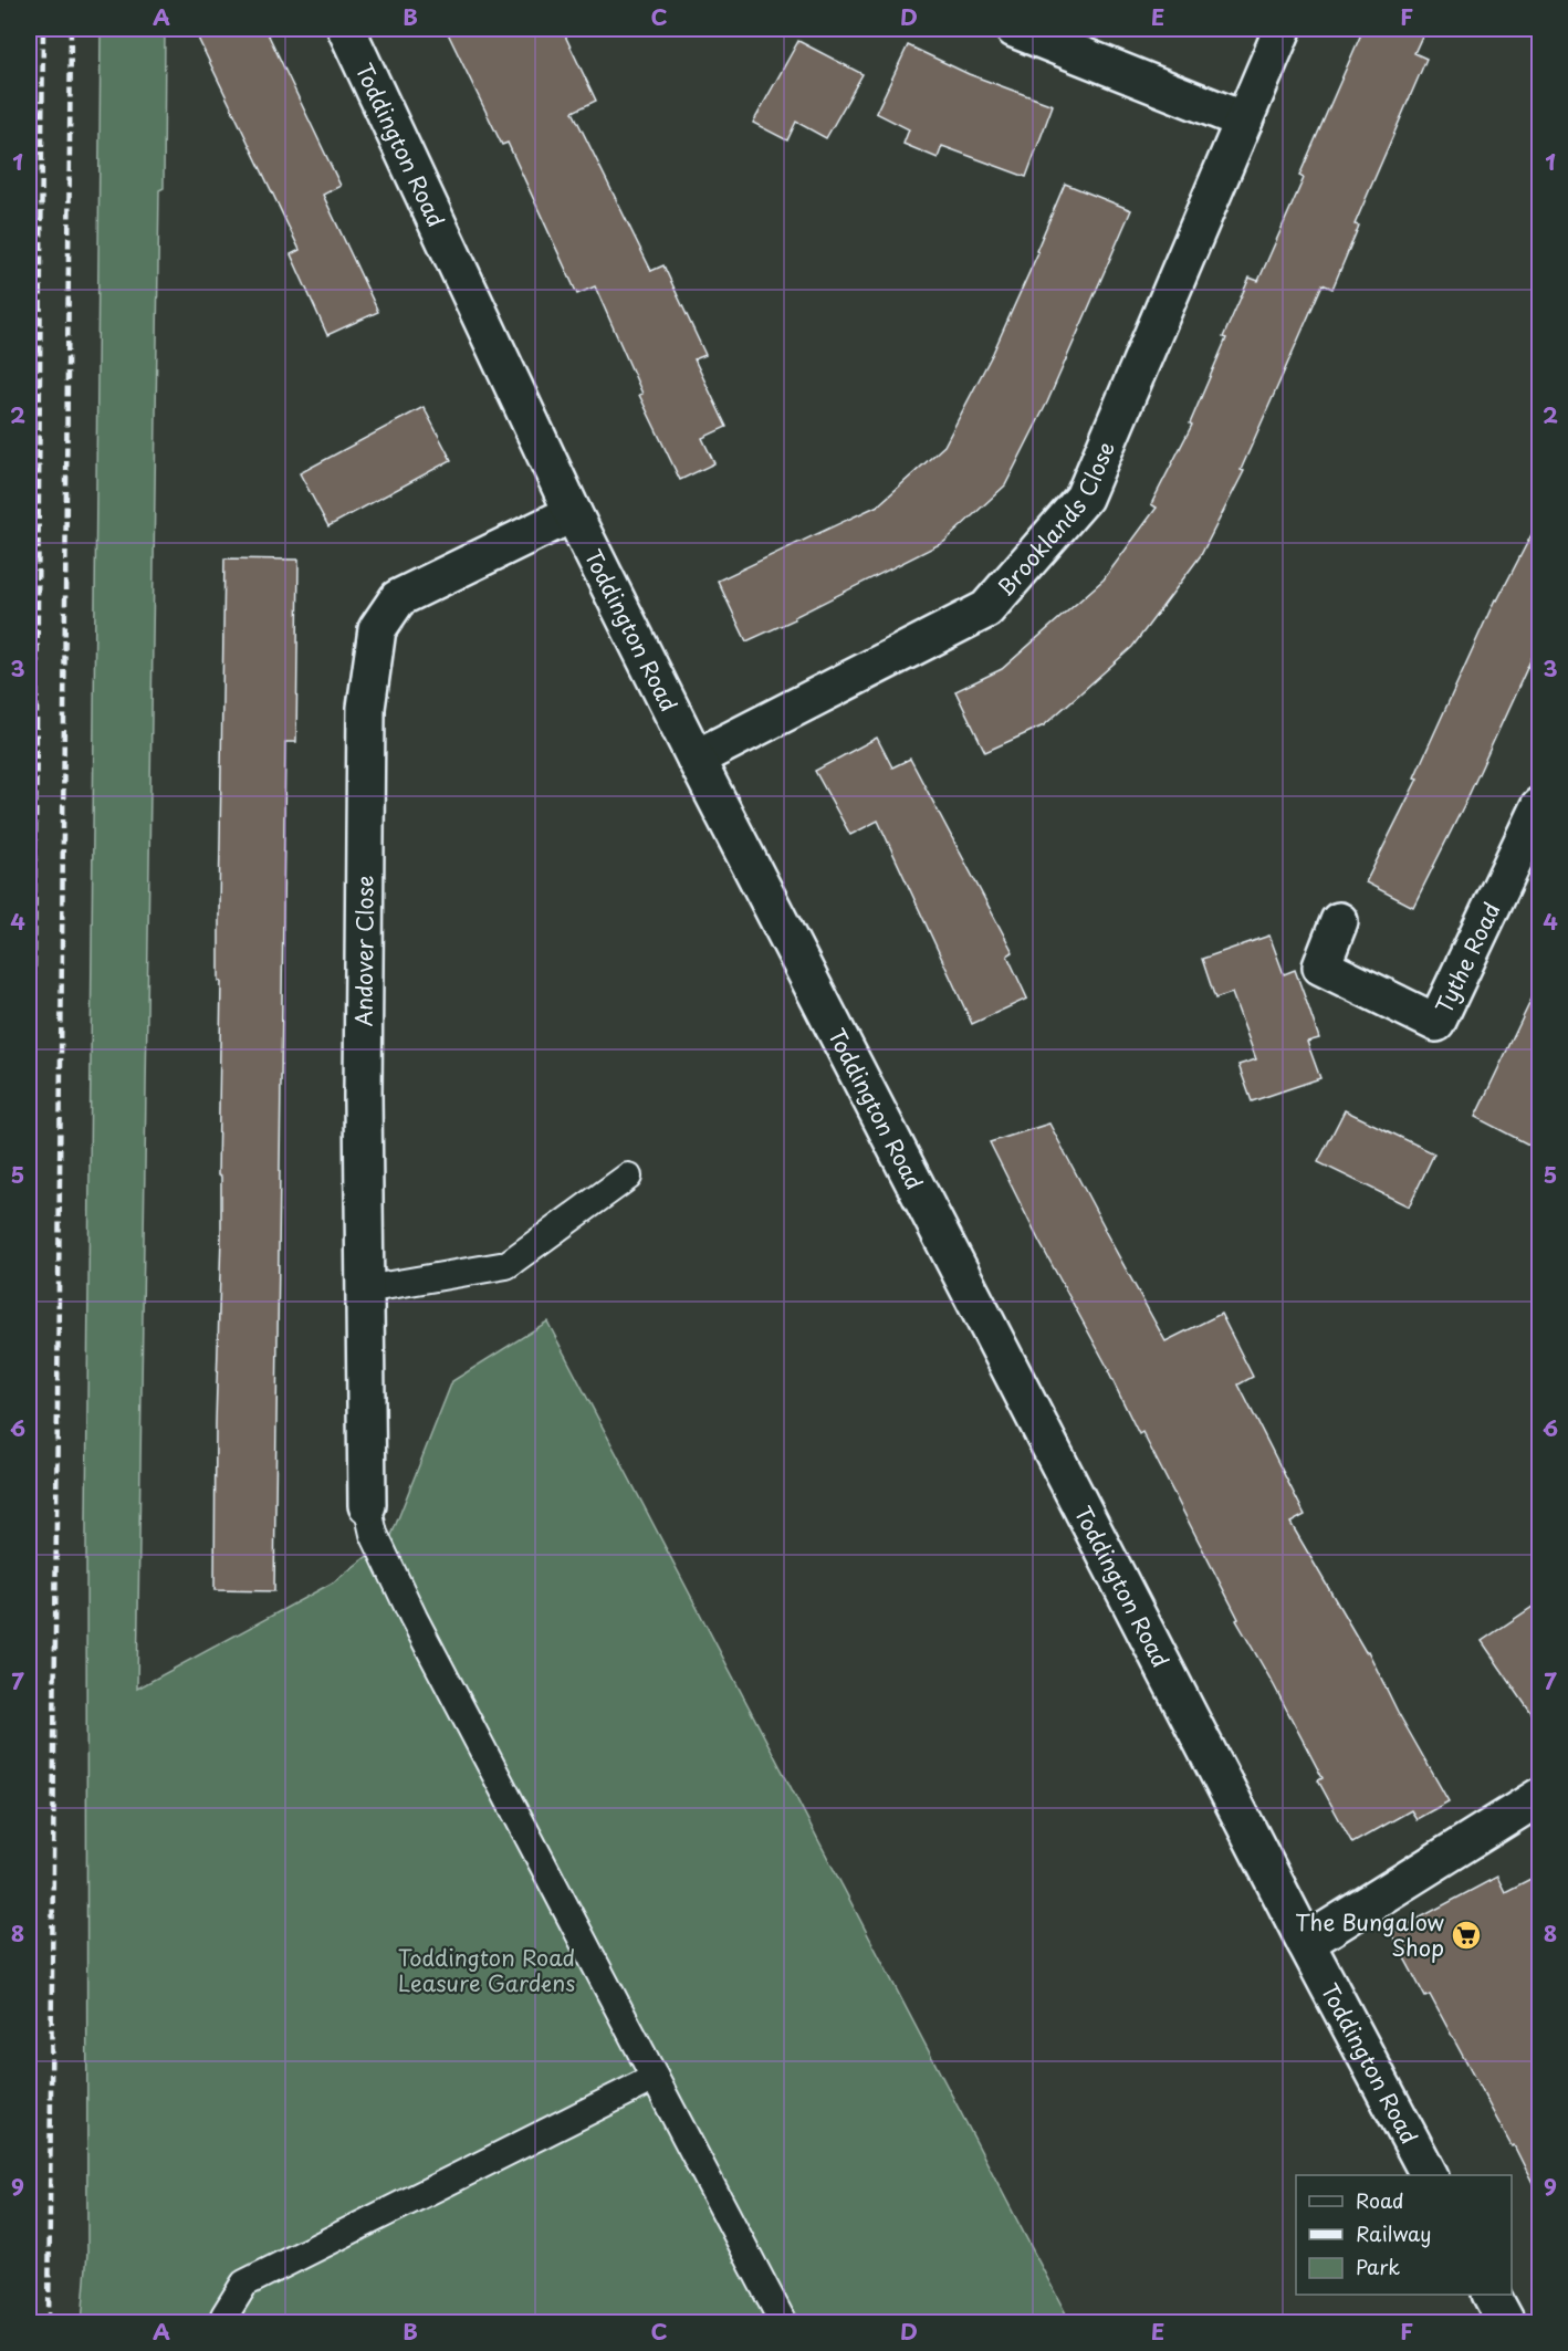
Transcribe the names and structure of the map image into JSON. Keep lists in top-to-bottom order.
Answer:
{
  "streets": {
    "street": [
      "Toddington Road",
      "Brooklands Close",
      "Andover Close",
      "Tythe Road"
    ]
  },
  "crossings": [
    ["Toddington Road", "Brooklands Close"],
    ["Toddington Road", "Andover Close"]
  ],
  "parks": ["Toddington Road Leasure Gardens"],
  "places": {
    "supermarket": ["The Bungalow Shop"]
  },
  "legend": ["Road", "Railway", "Park"],
  "grid": {
    "columns": [
      "A",
      "B",
      "C",
      "D",
      "E",
      "F"
    ],
    "rows": [
      "1",
      "2",
      "3",
      "4",
      "5",
      "6",
      "7",
      "8",
      "9"
    ]
  }
}
